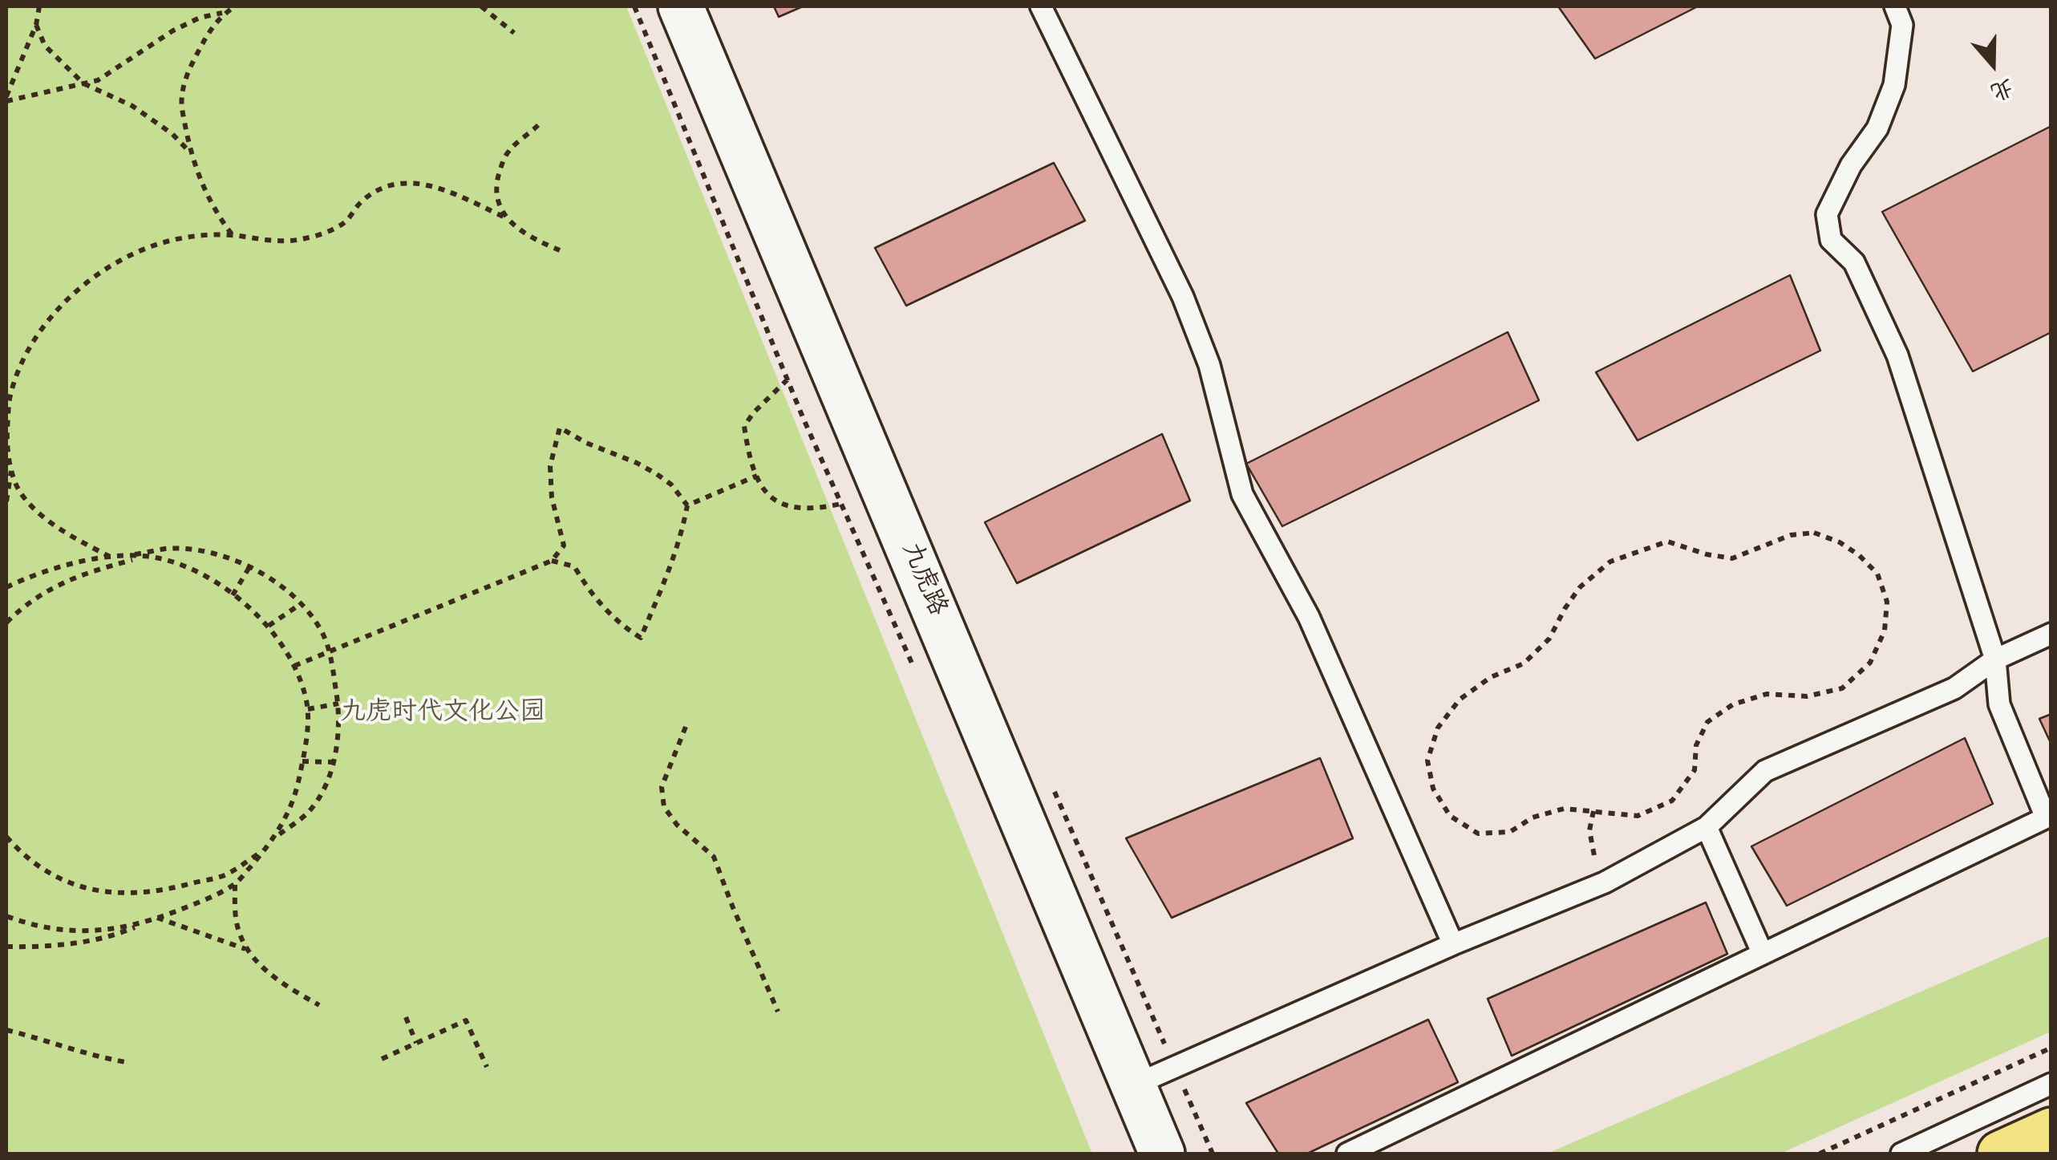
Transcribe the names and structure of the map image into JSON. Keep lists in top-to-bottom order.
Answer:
{
  "streets": {
    "street": ["九虎路"]
  },
  "parks": ["九虎时代文化公园"],
  "north": "bottom"
}
